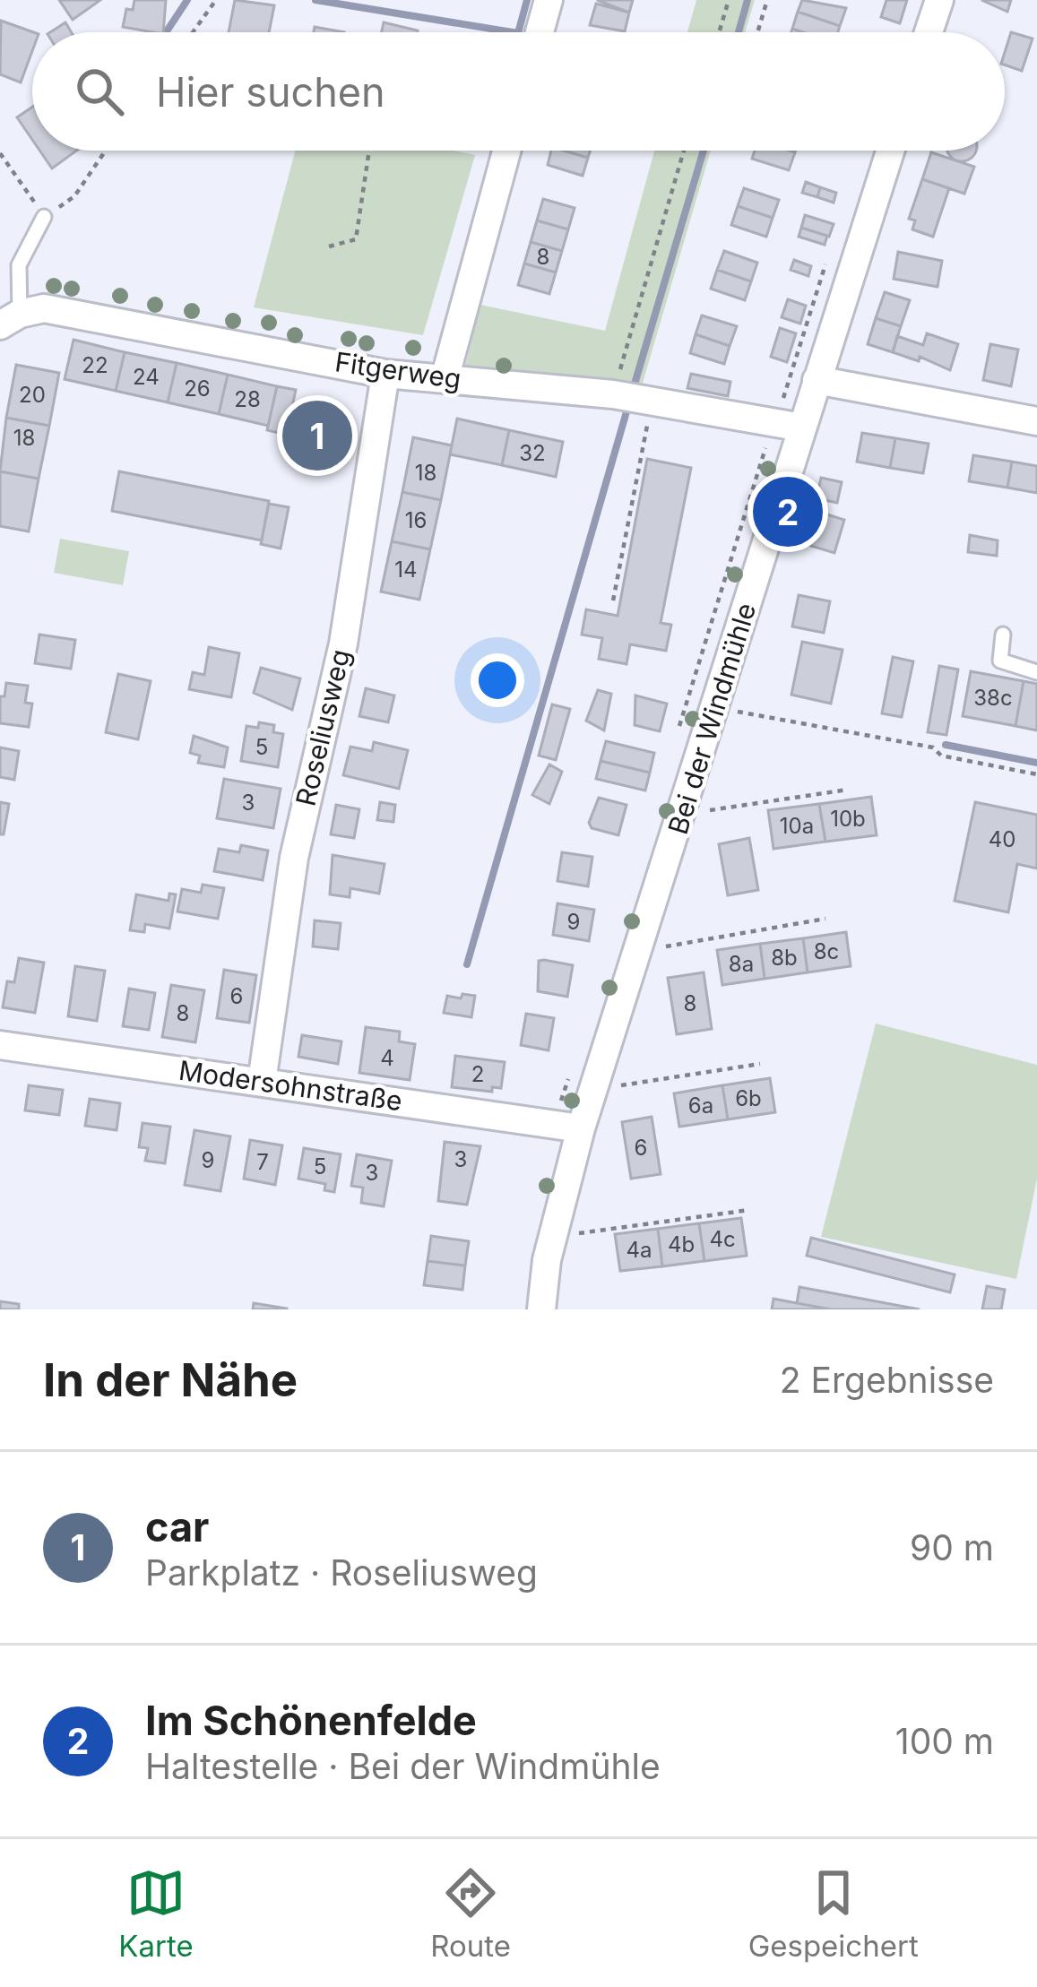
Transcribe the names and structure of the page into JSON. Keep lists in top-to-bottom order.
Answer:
{
  "streets": {
    "street": [
      "Fitgerweg",
      "Bei der Windmühle",
      "Roseliusweg",
      "Modersohnstraße"
    ]
  },
  "crossings": [
    ["Fitgerweg", "Bei der Windmühle"],
    ["Fitgerweg", "Roseliusweg"],
    ["Bei der Windmühle", "Modersohnstraße"],
    ["Roseliusweg", "Modersohnstraße"]
  ],
  "house_numbers": [
    "8",
    "22",
    "24",
    "26",
    "20",
    "28",
    "18",
    "32",
    "18",
    "16",
    "14",
    "38c",
    "5",
    "3",
    "10b",
    "10a",
    "40",
    "9",
    "8c",
    "8b",
    "8a",
    "6",
    "8",
    "8",
    "4",
    "2",
    "6b",
    "6a",
    "6",
    "3",
    "9",
    "7",
    "5",
    "3",
    "4c",
    "4b",
    "4a"
  ],
  "page": {
    "search": "Hier suchen",
    "pins": ["1", "2"],
    "heading": ["In der Nähe", "2 Ergebnisse"],
    "list": [
      {
        "mark": "1",
        "name": "car",
        "note": "Parkplatz · Roseliusweg",
        "value": "90 m"
      },
      {
        "mark": "2",
        "name": "Im Schönenfelde",
        "note": "Haltestelle · Bei der Windmühle",
        "value": "100 m"
      }
    ],
    "nav": ["Karte", "Route", "Gespeichert"]
  }
}
